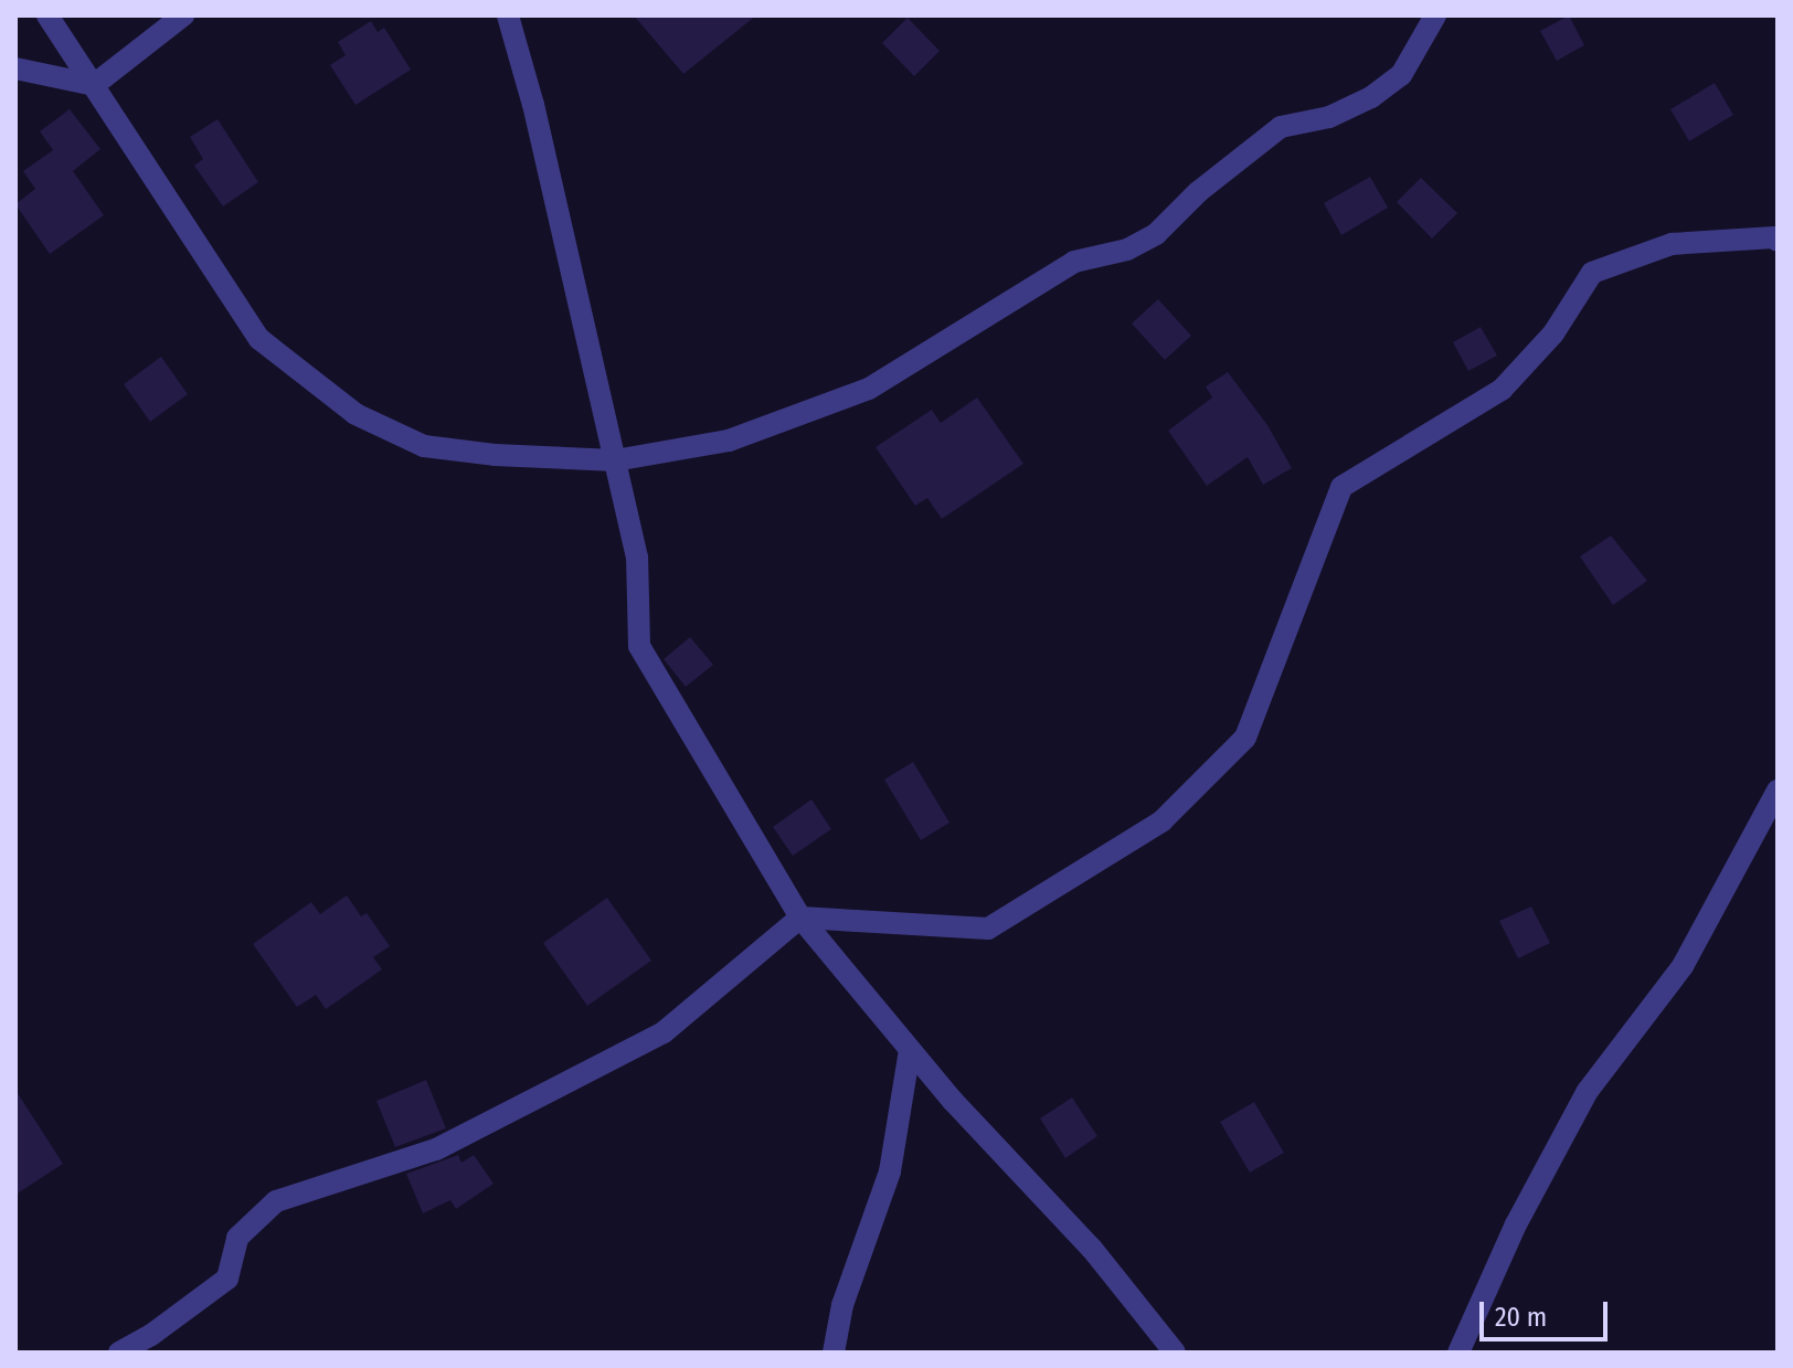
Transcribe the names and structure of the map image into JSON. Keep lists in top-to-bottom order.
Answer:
{
  "scale_bar": "20 m"
}
